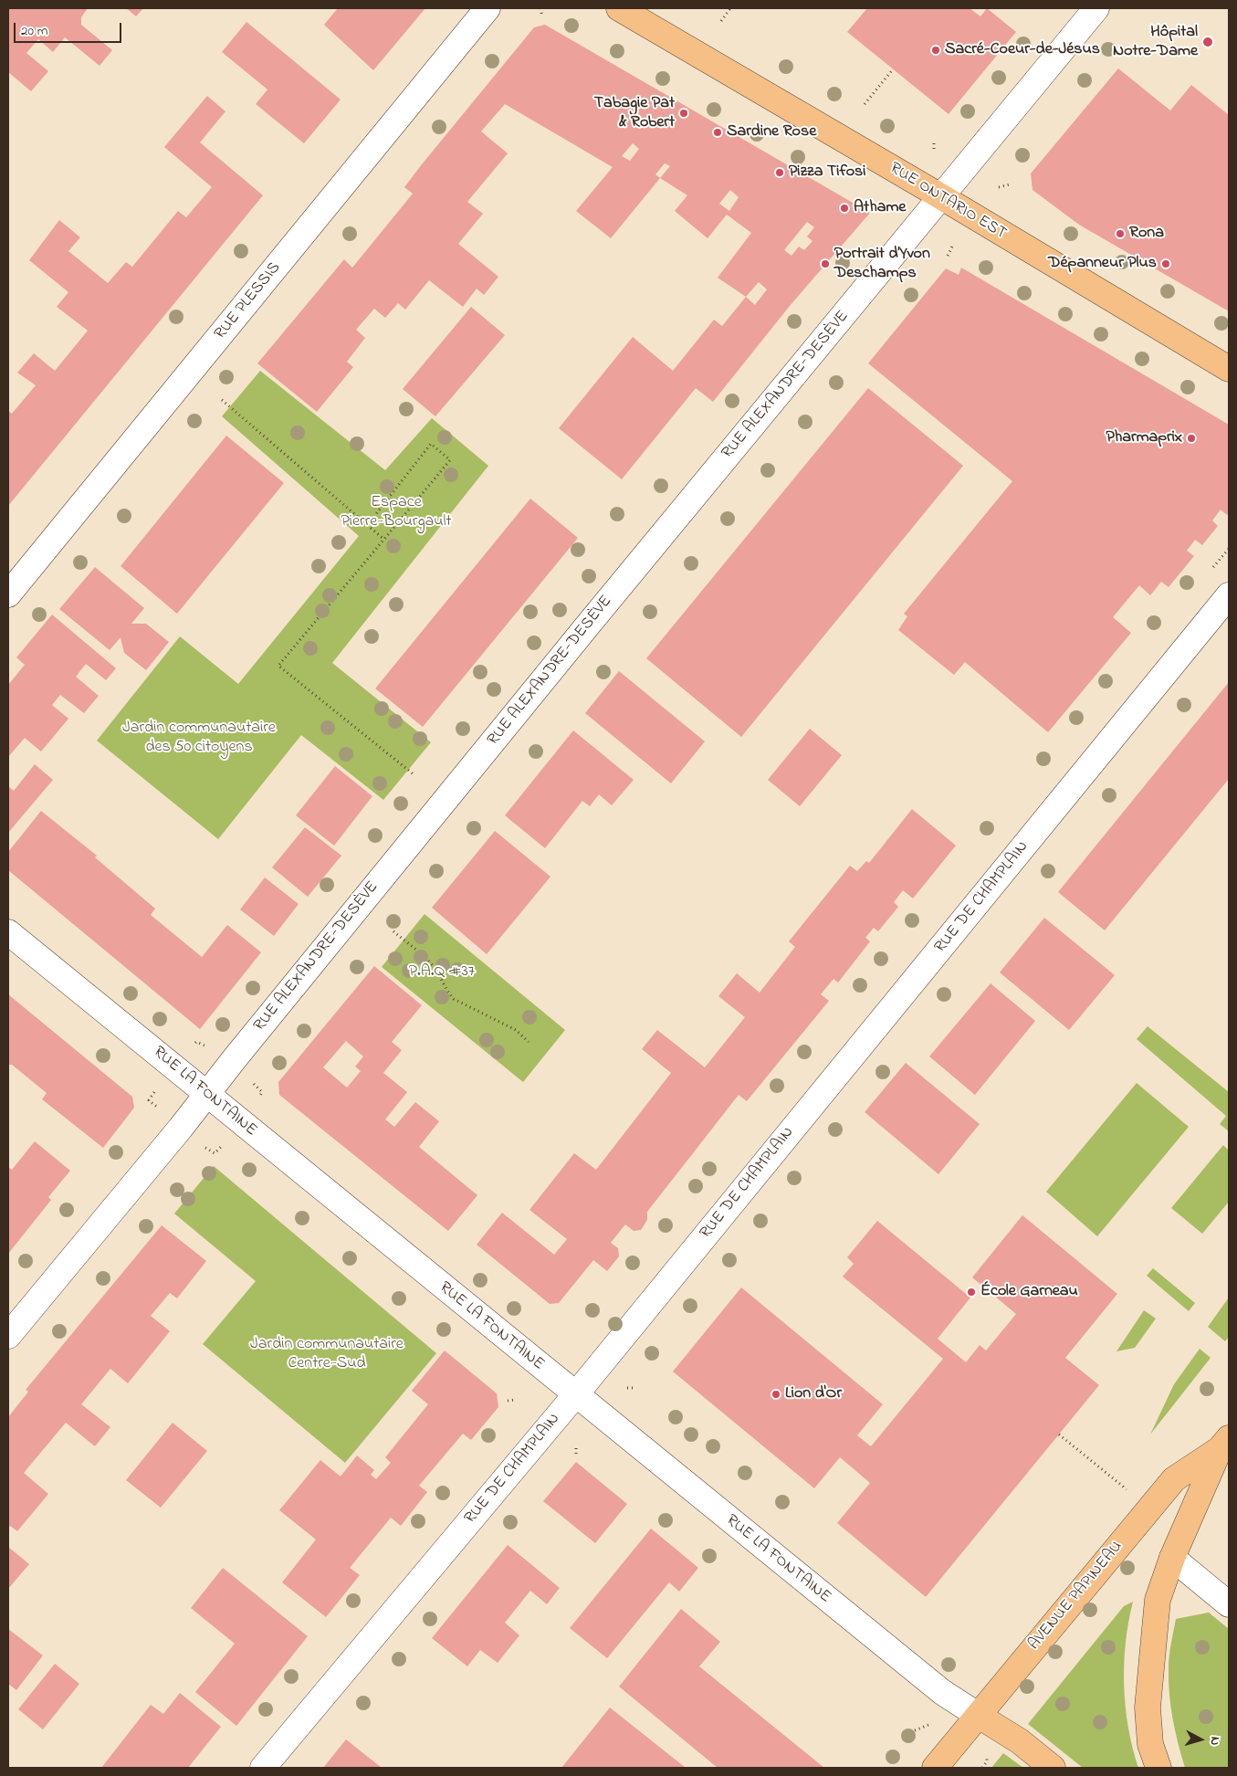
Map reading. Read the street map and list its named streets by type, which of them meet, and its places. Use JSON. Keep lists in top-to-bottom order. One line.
{"streets":{"main road":["RUE ONTARIO EST","AVENUE PAPINEAU"],"street":["RUE PLESSIS","RUE ALEXANDRE-DESÈVE","RUE DE CHAMPLAIN","RUE LA FONTAINE"]},"crossings":[["RUE ONTARIO EST","RUE ALEXANDRE-DESÈVE"],["RUE ALEXANDRE-DESÈVE","RUE LA FONTAINE"],["RUE DE CHAMPLAIN","RUE LA FONTAINE"],["RUE LA FONTAINE","AVENUE PAPINEAU"]],"parks":["Espace Pierre-Bourgault","Jardin communautaire des 50 citoyens","P.A.Q #37","Jardin communautaire Centre-Sud"],"places":["Hôpital Notre-Dame","Sacré-Coeur-de-Jésus","Tabagie Pat & Robert","Sardine Rose","Pizza Tifosi","Athame","Rona","Portrait d’Yvon Deschamps","Dépanneur Plus","Pharmaprix","École Garneau","Lion d'Or"],"scale_bar":"20 m","north":"right"}
